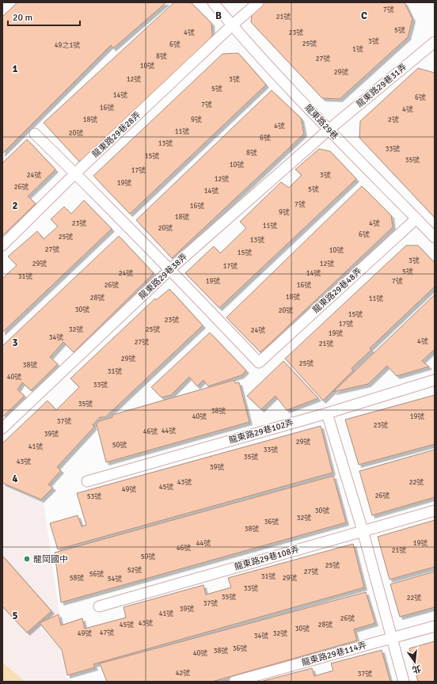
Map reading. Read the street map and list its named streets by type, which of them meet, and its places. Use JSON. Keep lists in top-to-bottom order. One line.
{"streets":{"lane":["龍東路29巷31弄","龍東路29巷","龍東路29巷28弄","龍東路29巷38弄","龍東路29巷48弄","龍東路29巷102弄","龍東路29巷108弄","龍東路29巷114弄"]},"crossings":[["龍東路29巷31弄","龍東路29巷"],["龍東路29巷31弄","龍東路29巷38弄"],["龍東路29巷","龍東路29巷28弄"],["龍東路29巷","龍東路29巷38弄"],["龍東路29巷","龍東路29巷48弄"],["龍東路29巷38弄","龍東路29巷48弄"]],"places":["龍岡國中"],"house_numbers":["7號","21號","5號","4號","23號","3號","25號","6號","49之1號","1號","8號","27號","10號","29號","12號","3號","5號","14號","6號","7號","16號","4號","18號","9號","2號","4號","11號","20號","6號","13號","33號","8號","15號","35號","10號","17號","24號","3號","12號","19號","26號","5號","14號","7號","16號","9號","18號","23號","4號","11號","20號","6號","25號","13號","27號","10號","15號","3號","29號","12號","17號","5號","24號","14號","31號","19號","7號","26號","16號","18號","28號","11號","30號","20號","15號","23號","17號","32號","25號","24號","19號","34號","4號","27號","21號","29號","25號","38號","31號","40號","33號","35號","38號","40號","19號","37號","23號","44號","46號","39號","29號","50號","41號","33號","35號","43號","39號","43號","22號","45號","49號","26號","53號","30號","32號","36號","38號","44號","19號","46號","21號","50號","25號","52號","27號","56號","31號","58號","29號","54號","33號","35號","22號","37號","39號","41號","26號","43號","45號","28號","30號","47號","49號","32號","34號","36號","38號","40號","42號","37號"],"scale_bar":"20 m","north":"bottom","grid":{"columns":["B","C"],"rows":["1","2","3","4","5"]}}
